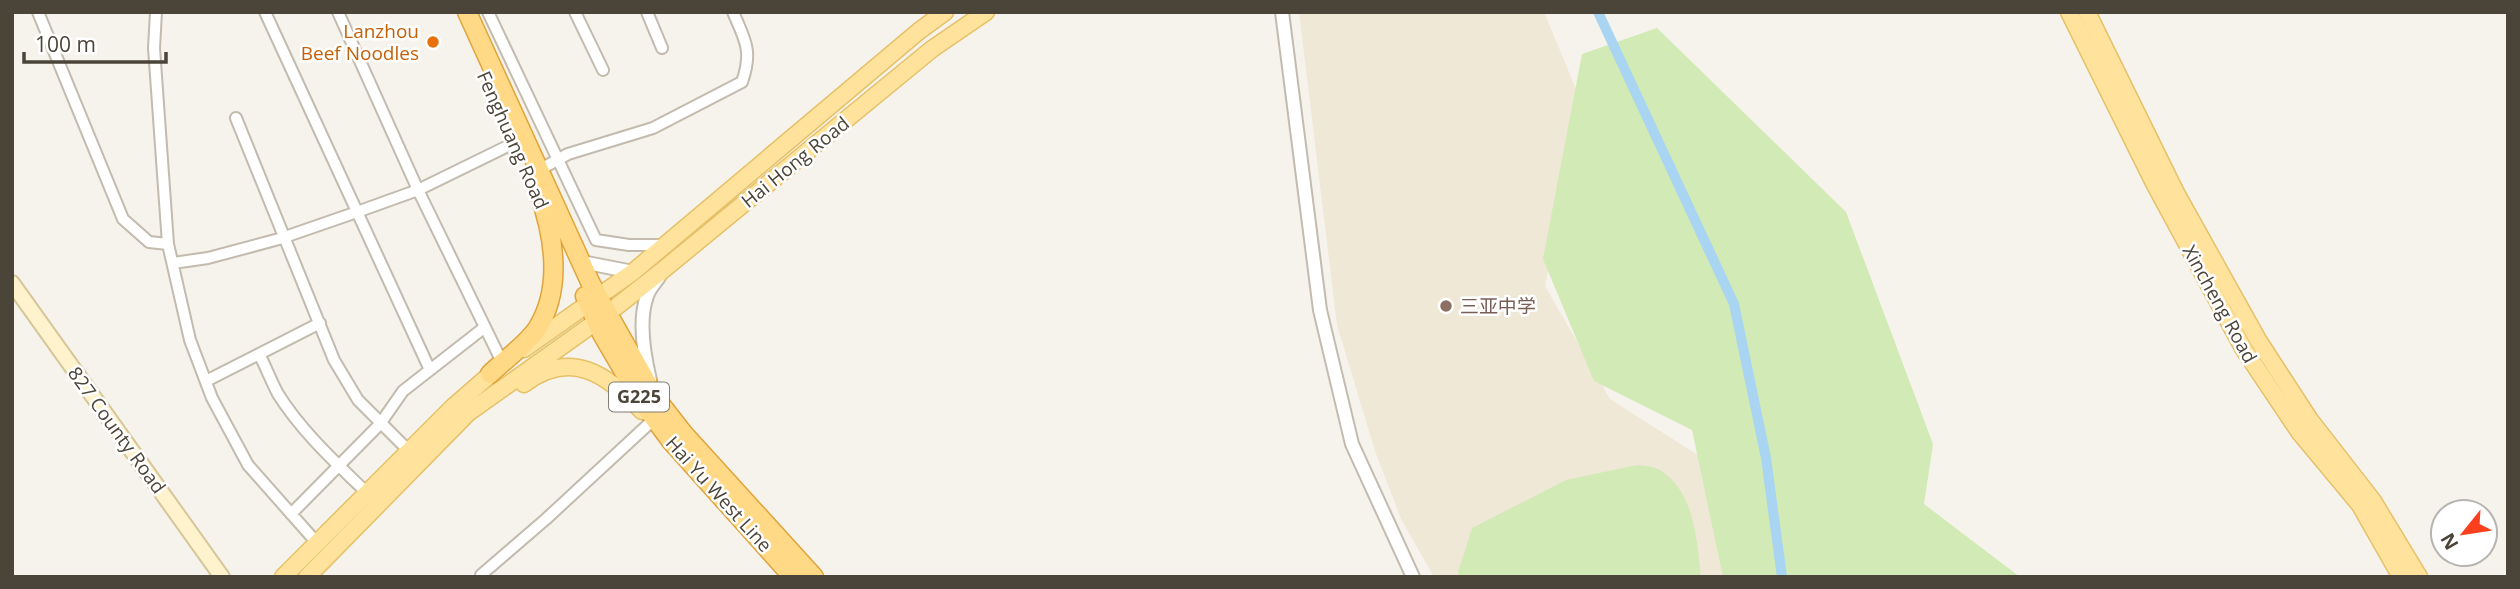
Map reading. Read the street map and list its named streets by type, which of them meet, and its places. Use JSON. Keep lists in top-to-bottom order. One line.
{"streets":{"highway":["Fenghuang Road","G225","Hai Yu West Line"],"main road":["Hai Hong Road","Xincheng Road","827 County Road"]},"crossings":[["Fenghuang Road","Hai Hong Road"],["Fenghuang Road","Hai Yu West Line"],["Hai Hong Road","Hai Yu West Line"]],"places":["Lanzhou Beef Noodles","三亚中学"],"scale_bar":"100 m","north":"bottom left"}
